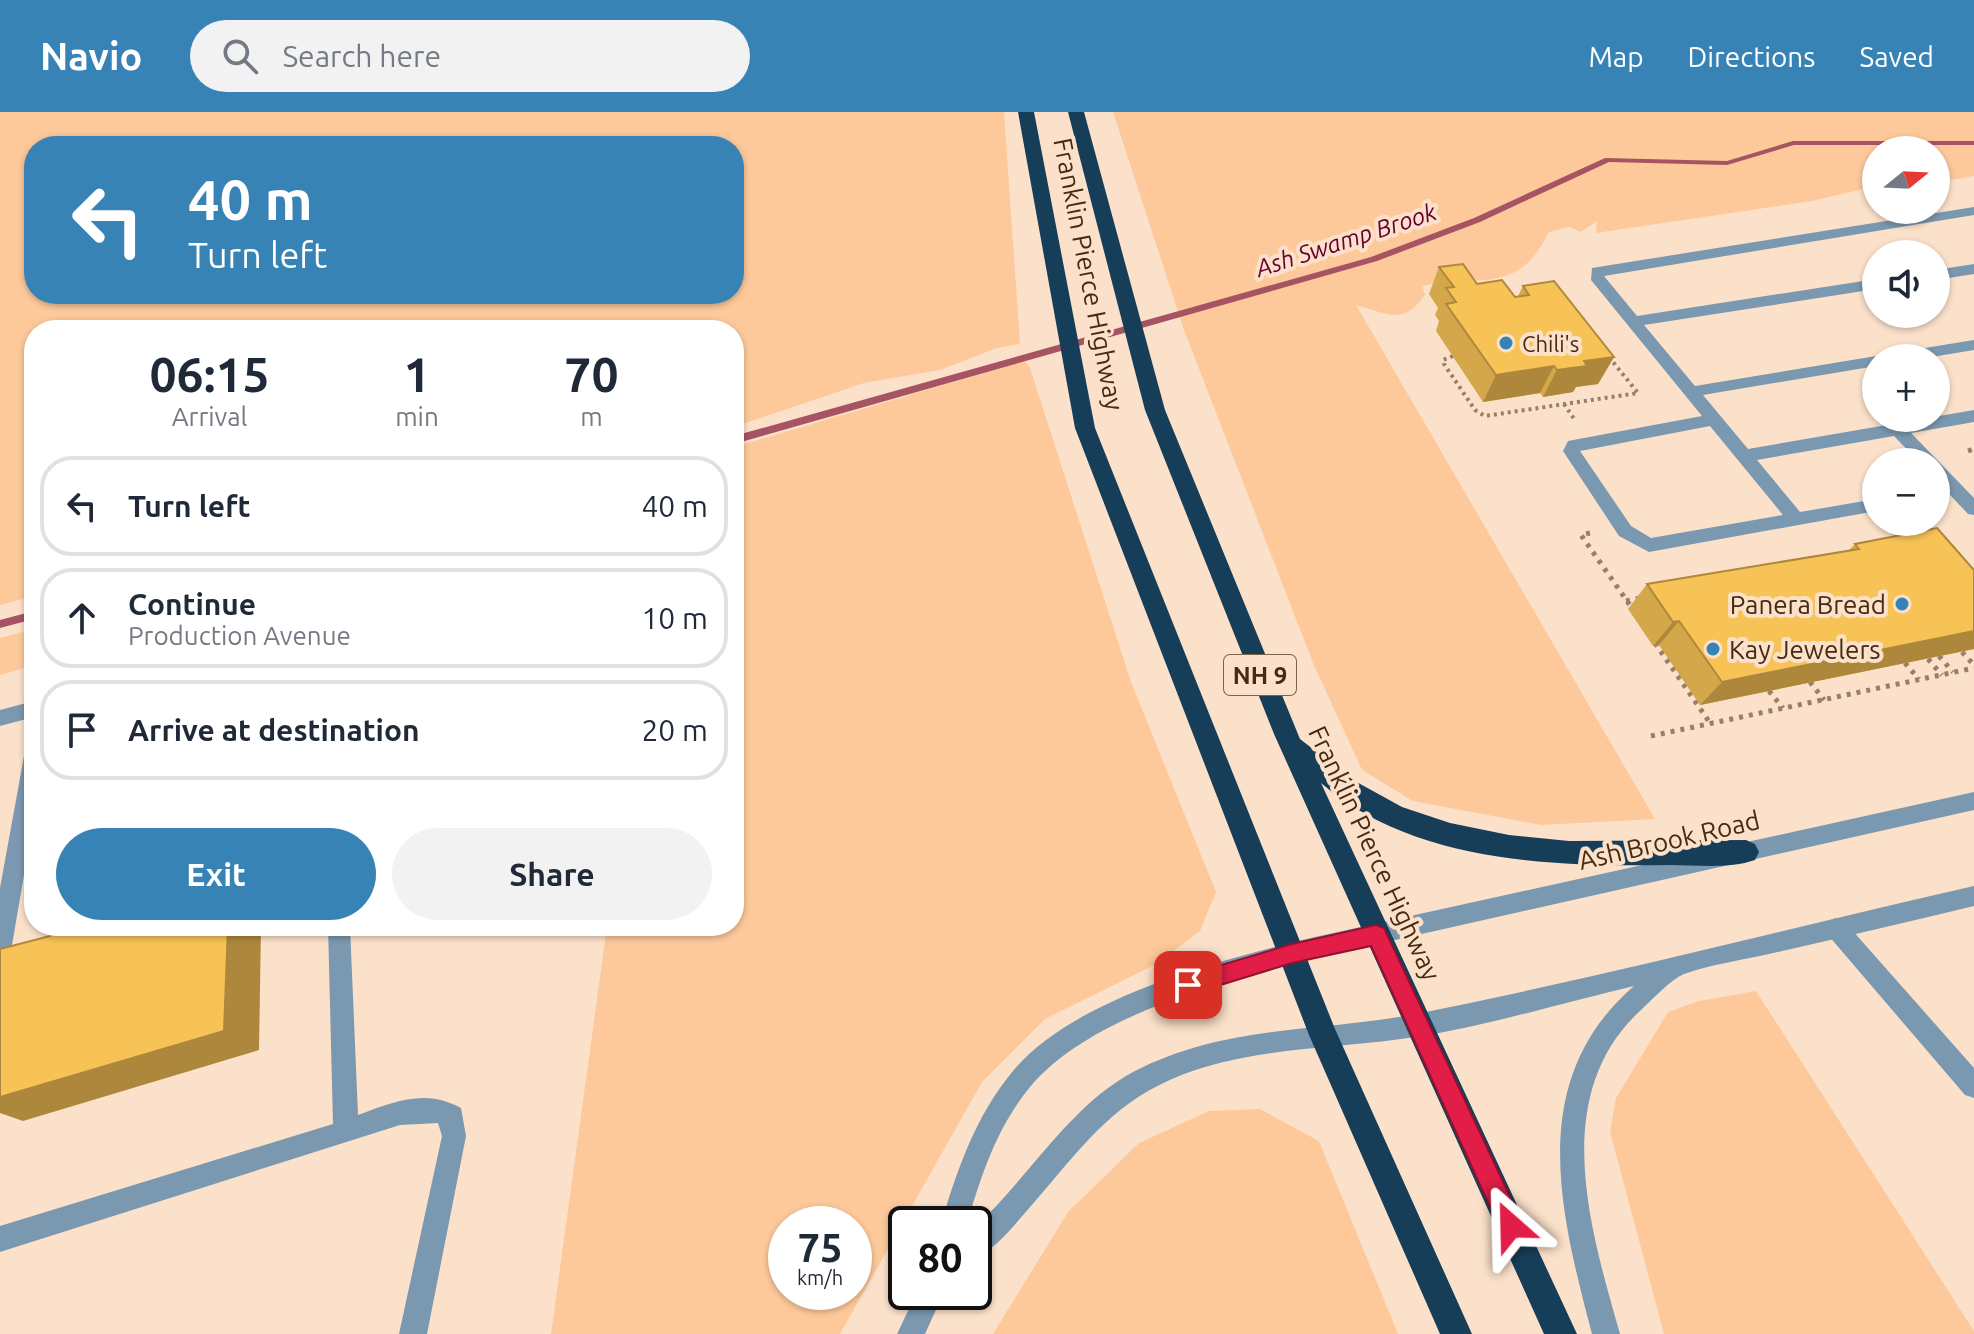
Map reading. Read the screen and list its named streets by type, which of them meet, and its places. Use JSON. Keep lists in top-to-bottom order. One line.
{"streets":{"highway":["Franklin Pierce Highway","NH 9"],"street":["Ash Brook Road"]},"crossings":[["Franklin Pierce Highway","Ash Brook Road"]],"water":["Ash Swamp Brook"],"places":["Chili's","Panera Bread","Kay Jewelers"],"north":"right","page":{"header":"Navio","search":"Search here","nav":["Map","Directions","Saved"],"map_buttons":["+","−"],"turn":["40 m","Turn left"],"eta":["06:15","Arrival","1","min","70","m"],"list":[{"name":"Turn left","value":"40 m"},{"name":"Continue","note":"Production Avenue","value":"10 m"},{"name":"Arrive at destination","value":"20 m"}],"buttons":["Exit","Share"],"speed":"75 km/h","limit":"80"}}
